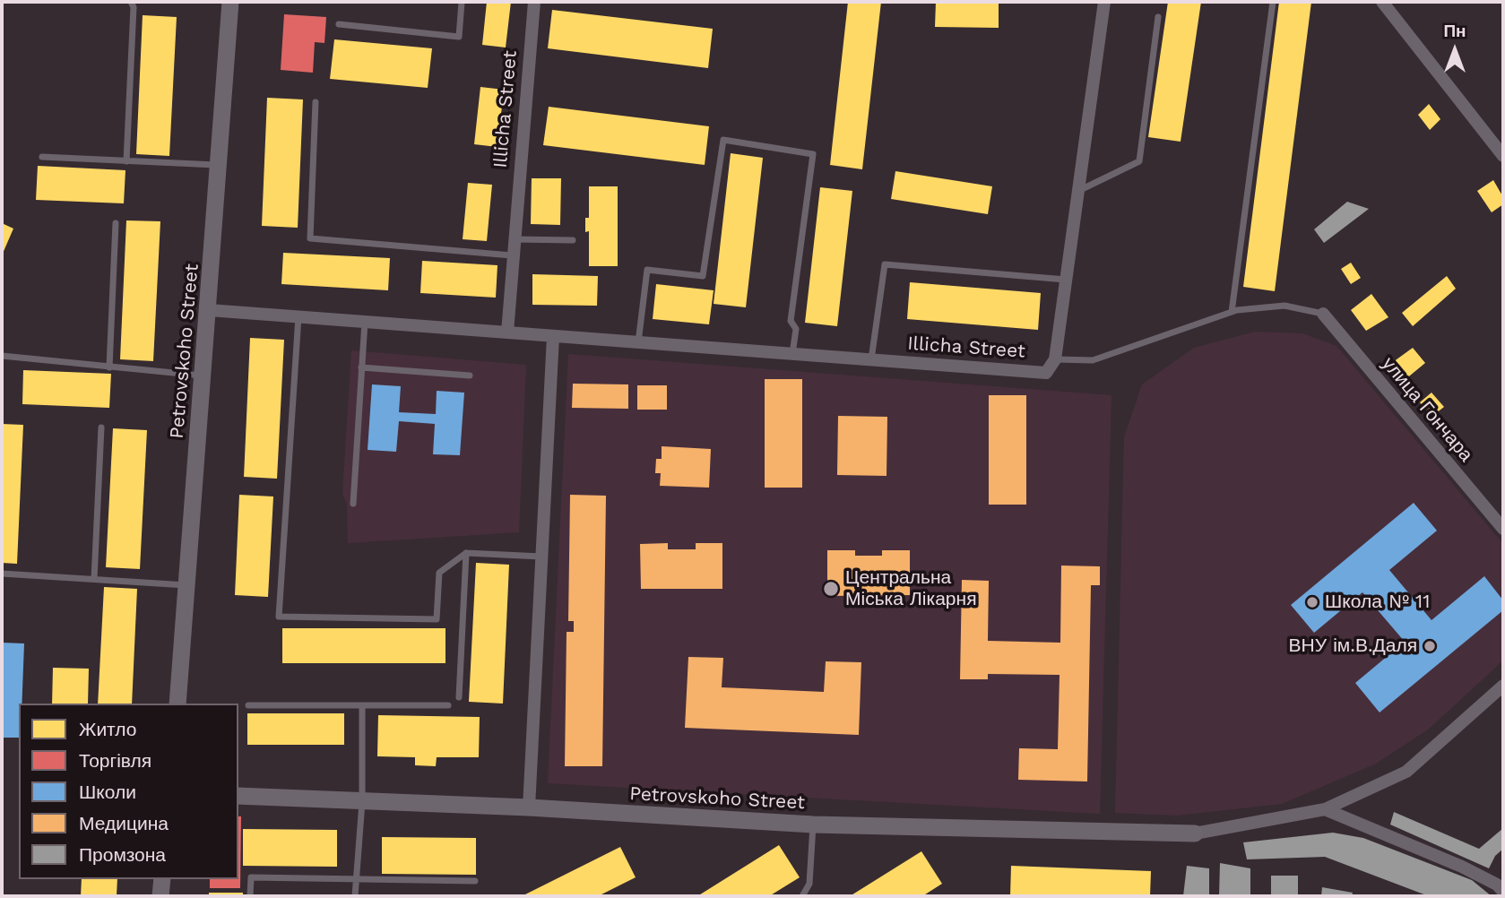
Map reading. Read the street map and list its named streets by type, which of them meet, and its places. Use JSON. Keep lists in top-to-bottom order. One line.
{"streets":{"street":["Illicha Street","Petrovskoho Street","улица Гончара"]},"crossings":[["Illicha Street","Petrovskoho Street"]],"places":["Центральна Міська Лікарня","Школа № 11","ВНУ ім.В.Даля"],"legend":["Житло","Торгівля","Школи","Медицина","Промзона"],"north":"top"}
